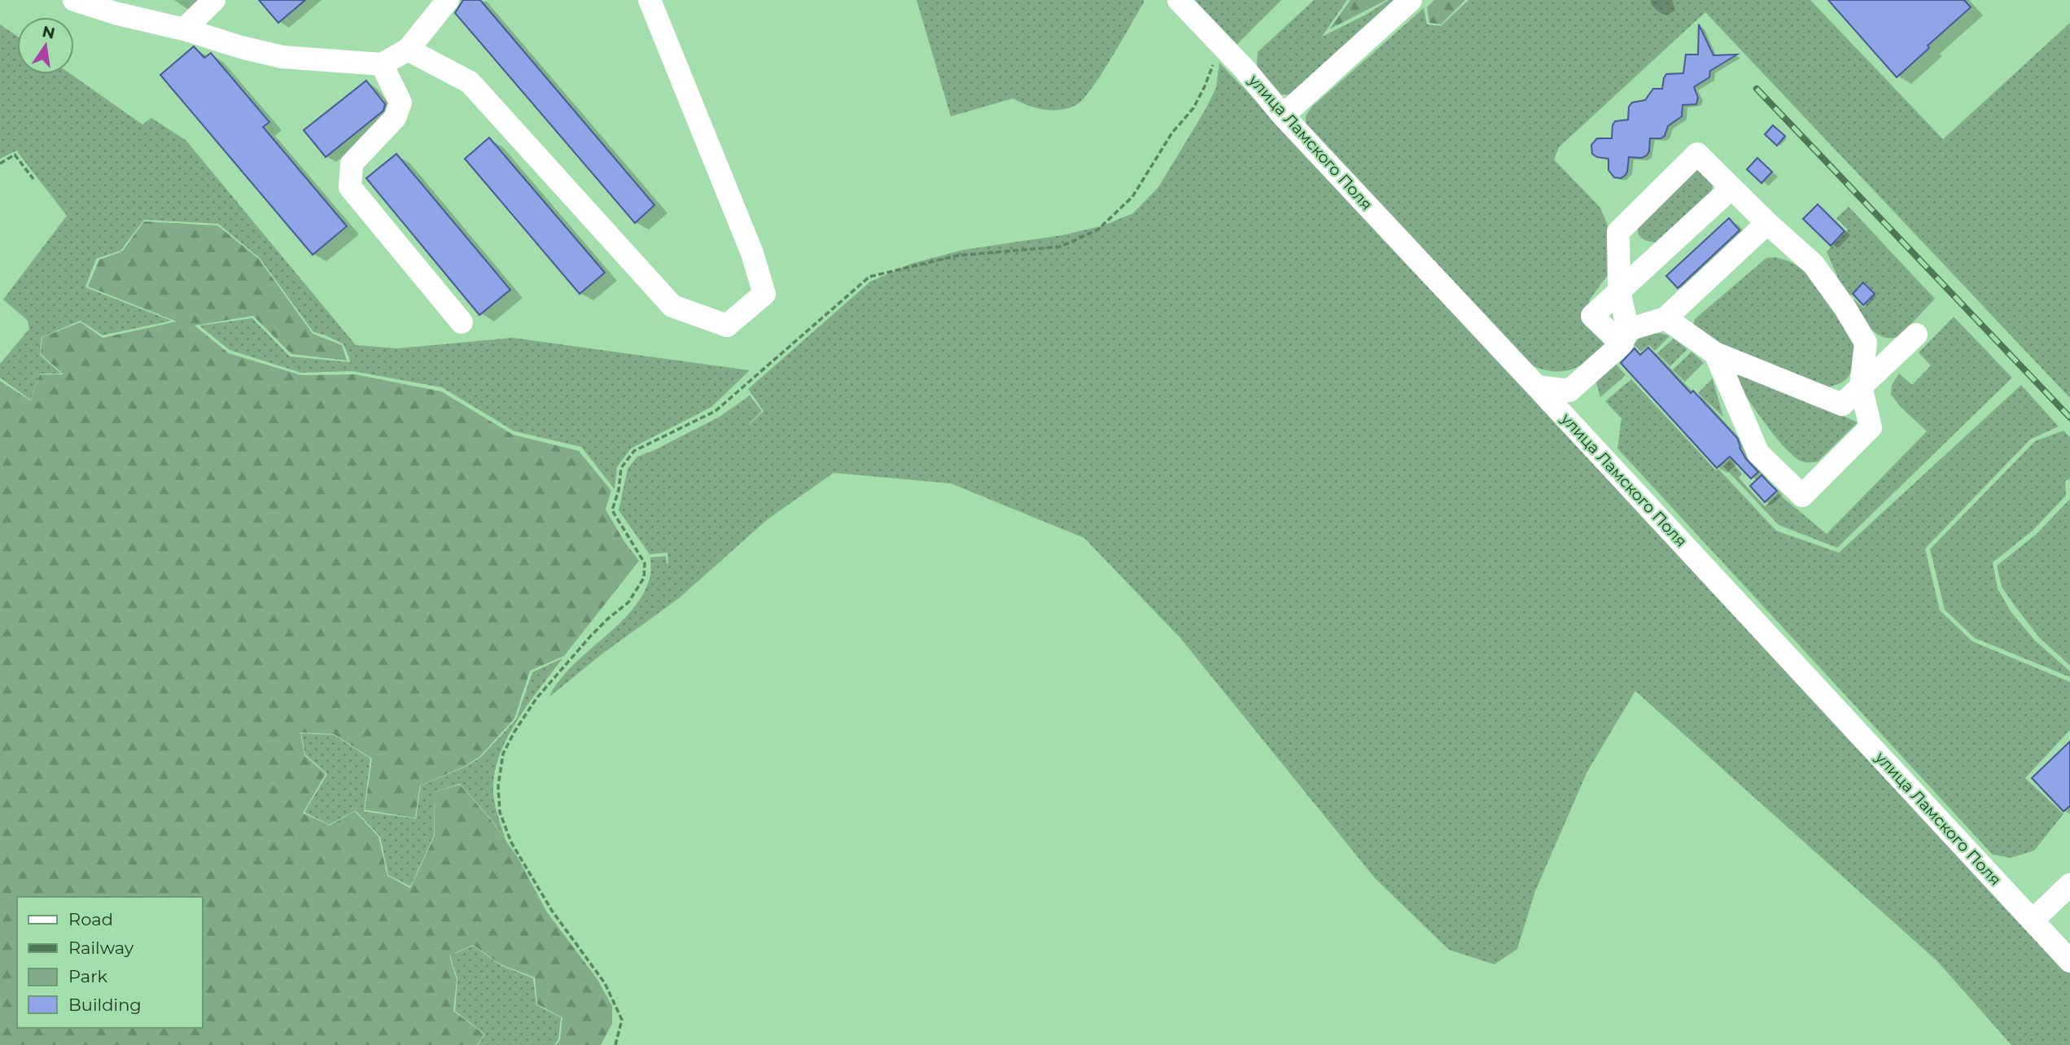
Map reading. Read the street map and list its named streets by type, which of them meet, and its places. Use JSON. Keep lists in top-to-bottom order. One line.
{"streets":{"street":["улица Ламского Поля"]},"legend":["Road","Railway","Park","Building"],"north":"top"}
